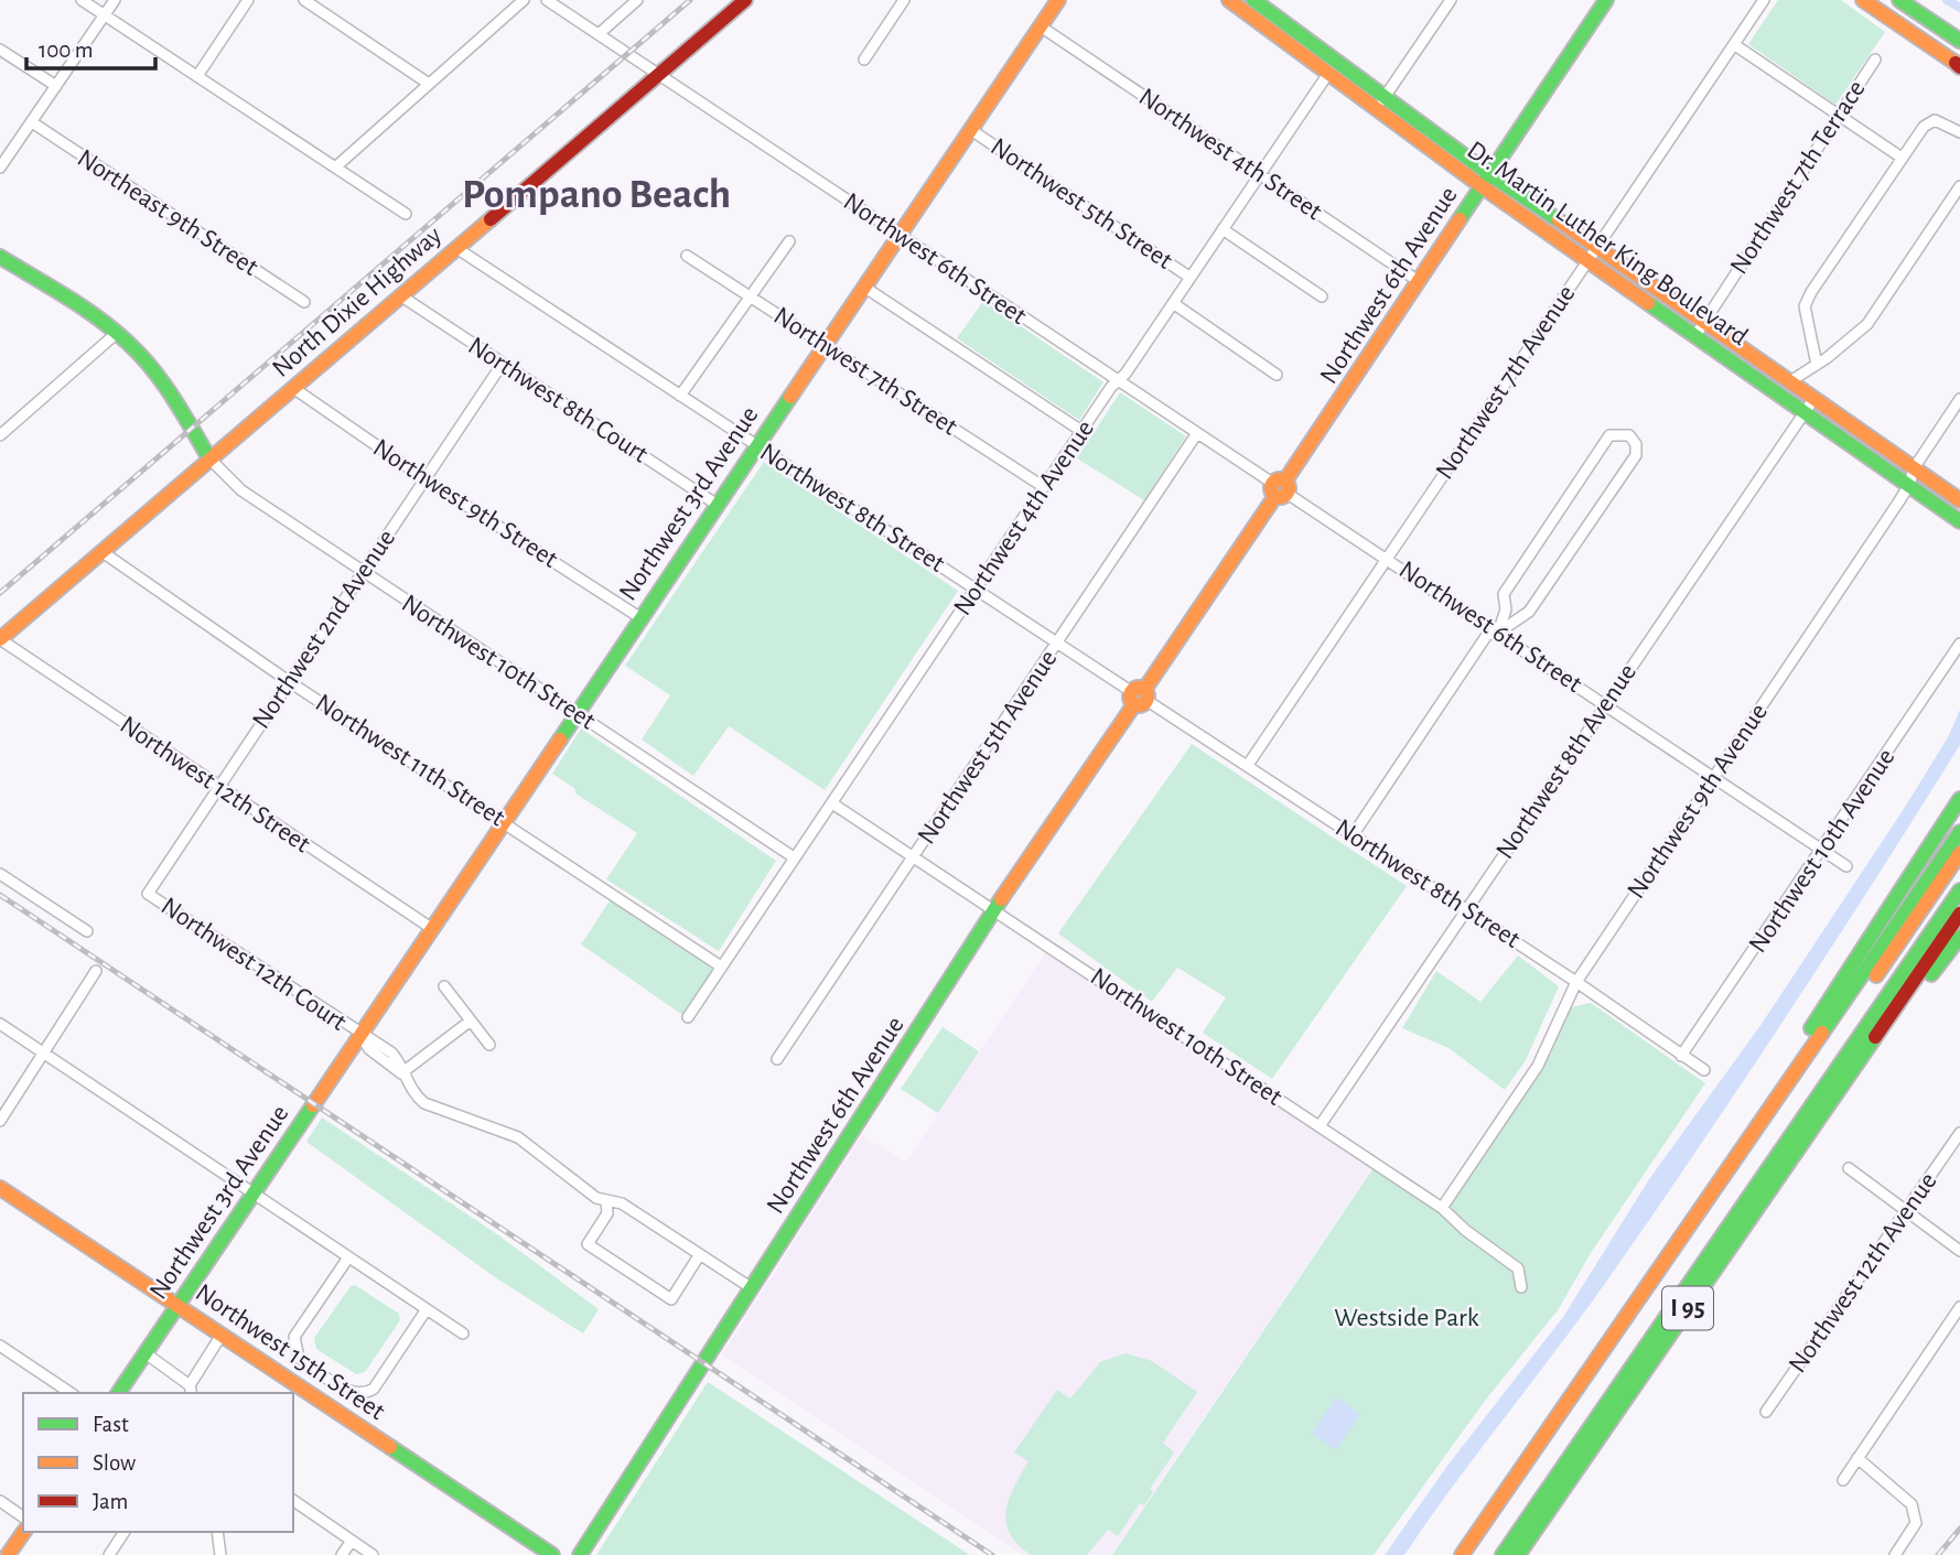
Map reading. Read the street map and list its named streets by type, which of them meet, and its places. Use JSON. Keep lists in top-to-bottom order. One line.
{"streets":{"main road":["Dr. Martin Luther King Boulevard","Northwest 6th Avenue","North Dixie Highway","Northwest 3rd Avenue","I 95","Northwest 15th Street"],"street":["Northwest 4th Street","Northwest 7th Terrace","Northwest 5th Street","Northeast 9th Street","Northwest 6th Street","Northwest 7th Street","Northwest 7th Avenue","Northwest 8th Court","Northwest 9th Street","Northwest 8th Street","Northwest 4th Avenue","Northwest 2nd Avenue","Northwest 10th Street","Northwest 5th Avenue","Northwest 11th Street","Northwest 8th Avenue","Northwest 12th Street","Northwest 9th Avenue","Northwest 10th Avenue","Northwest 12th Court","Northwest 12th Avenue"]},"crossings":[["Northwest 4th Street","Northwest 6th Avenue"],["Northwest 4th Street","Northwest 3rd Avenue"],["Northwest 4th Street","Northwest 4th Avenue"],["Northwest 7th Terrace","Dr. Martin Luther King Boulevard"],["Northwest 5th Street","Northwest 3rd Avenue"],["Northwest 5th Street","Northwest 4th Avenue"],["Dr. Martin Luther King Boulevard","Northwest 6th Avenue"],["Dr. Martin Luther King Boulevard","Northwest 7th Avenue"],["Dr. Martin Luther King Boulevard","Northwest 4th Avenue"],["Dr. Martin Luther King Boulevard","Northwest 8th Avenue"],["Dr. Martin Luther King Boulevard","Northwest 9th Avenue"],["Northwest 6th Street","Northwest 6th Avenue"],["Northwest 6th Street","North Dixie Highway"],["Northwest 6th Street","Northwest 7th Avenue"],["Northwest 6th Street","Northwest 3rd Avenue"],["Northwest 6th Street","Northwest 4th Avenue"],["Northwest 6th Street","Northwest 5th Avenue"],["Northwest 6th Street","Northwest 8th Avenue"],["Northwest 6th Street","Northwest 9th Avenue"],["Northwest 6th Street","Northwest 10th Avenue"],["Northwest 6th Avenue","Northwest 8th Street"],["Northwest 6th Avenue","Northwest 10th Street"],["North Dixie Highway","Northwest 8th Court"],["North Dixie Highway","Northwest 9th Street"],["North Dixie Highway","Northwest 8th Street"],["North Dixie Highway","Northwest 10th Street"],["North Dixie Highway","Northwest 11th Street"],["North Dixie Highway","Northwest 12th Street"],["Northwest 7th Street","Northwest 3rd Avenue"],["Northwest 7th Street","Northwest 4th Avenue"],["Northwest 7th Avenue","Northwest 8th Street"],["Northwest 8th Court","Northwest 3rd Avenue"],["Northwest 8th Court","Northwest 2nd Avenue"],["Northwest 9th Street","Northwest 3rd Avenue"],["Northwest 9th Street","Northwest 2nd Avenue"],["Northwest 3rd Avenue","Northwest 8th Street"],["Northwest 3rd Avenue","Northwest 10th Street"],["Northwest 3rd Avenue","Northwest 11th Street"],["Northwest 3rd Avenue","Northwest 12th Street"],["Northwest 3rd Avenue","Northwest 12th Court"],["Northwest 3rd Avenue","Northwest 15th Street"],["Northwest 8th Street","Northwest 4th Avenue"],["Northwest 8th Street","Northwest 5th Avenue"],["Northwest 8th Street","Northwest 8th Avenue"],["Northwest 8th Street","Northwest 9th Avenue"],["Northwest 8th Street","Northwest 10th Avenue"],["Northwest 4th Avenue","Northwest 10th Street"],["Northwest 4th Avenue","Northwest 11th Street"],["Northwest 2nd Avenue","Northwest 10th Street"],["Northwest 2nd Avenue","Northwest 11th Street"],["Northwest 2nd Avenue","Northwest 12th Street"],["Northwest 2nd Avenue","Northwest 12th Court"],["Northwest 10th Street","Northwest 5th Avenue"],["Northwest 10th Street","Northwest 8th Avenue"],["Northwest 10th Street","Northwest 9th Avenue"]],"districts":["Pompano Beach"],"parks":["Westside Park"],"legend":["Fast","Slow","Jam"],"scale_bar":"100 m"}
